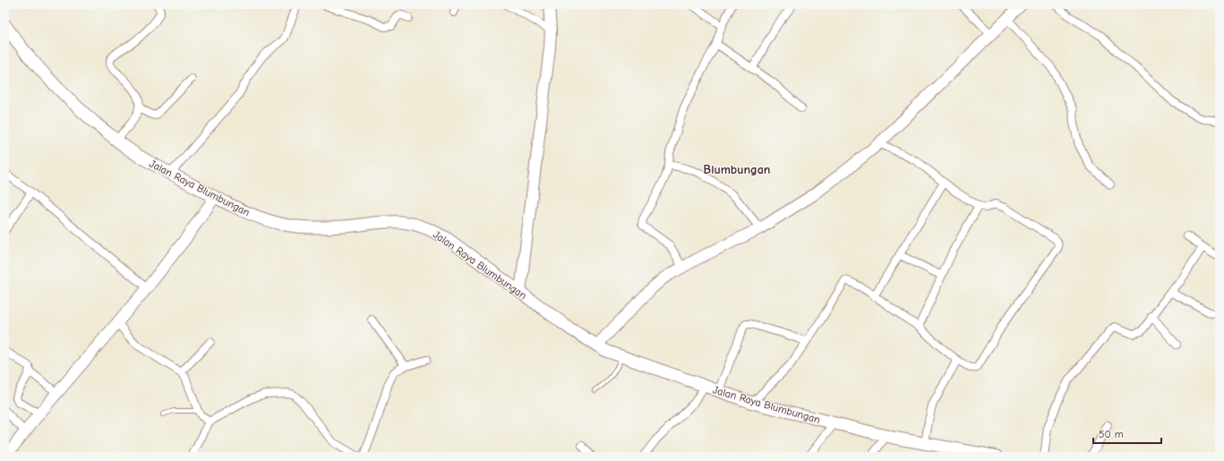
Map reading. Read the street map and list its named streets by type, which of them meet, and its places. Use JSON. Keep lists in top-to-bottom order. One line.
{"streets":{"main road":["Jalan Raya Blumbungan"]},"districts":["Blumbungan"],"scale_bar":"50 m"}
